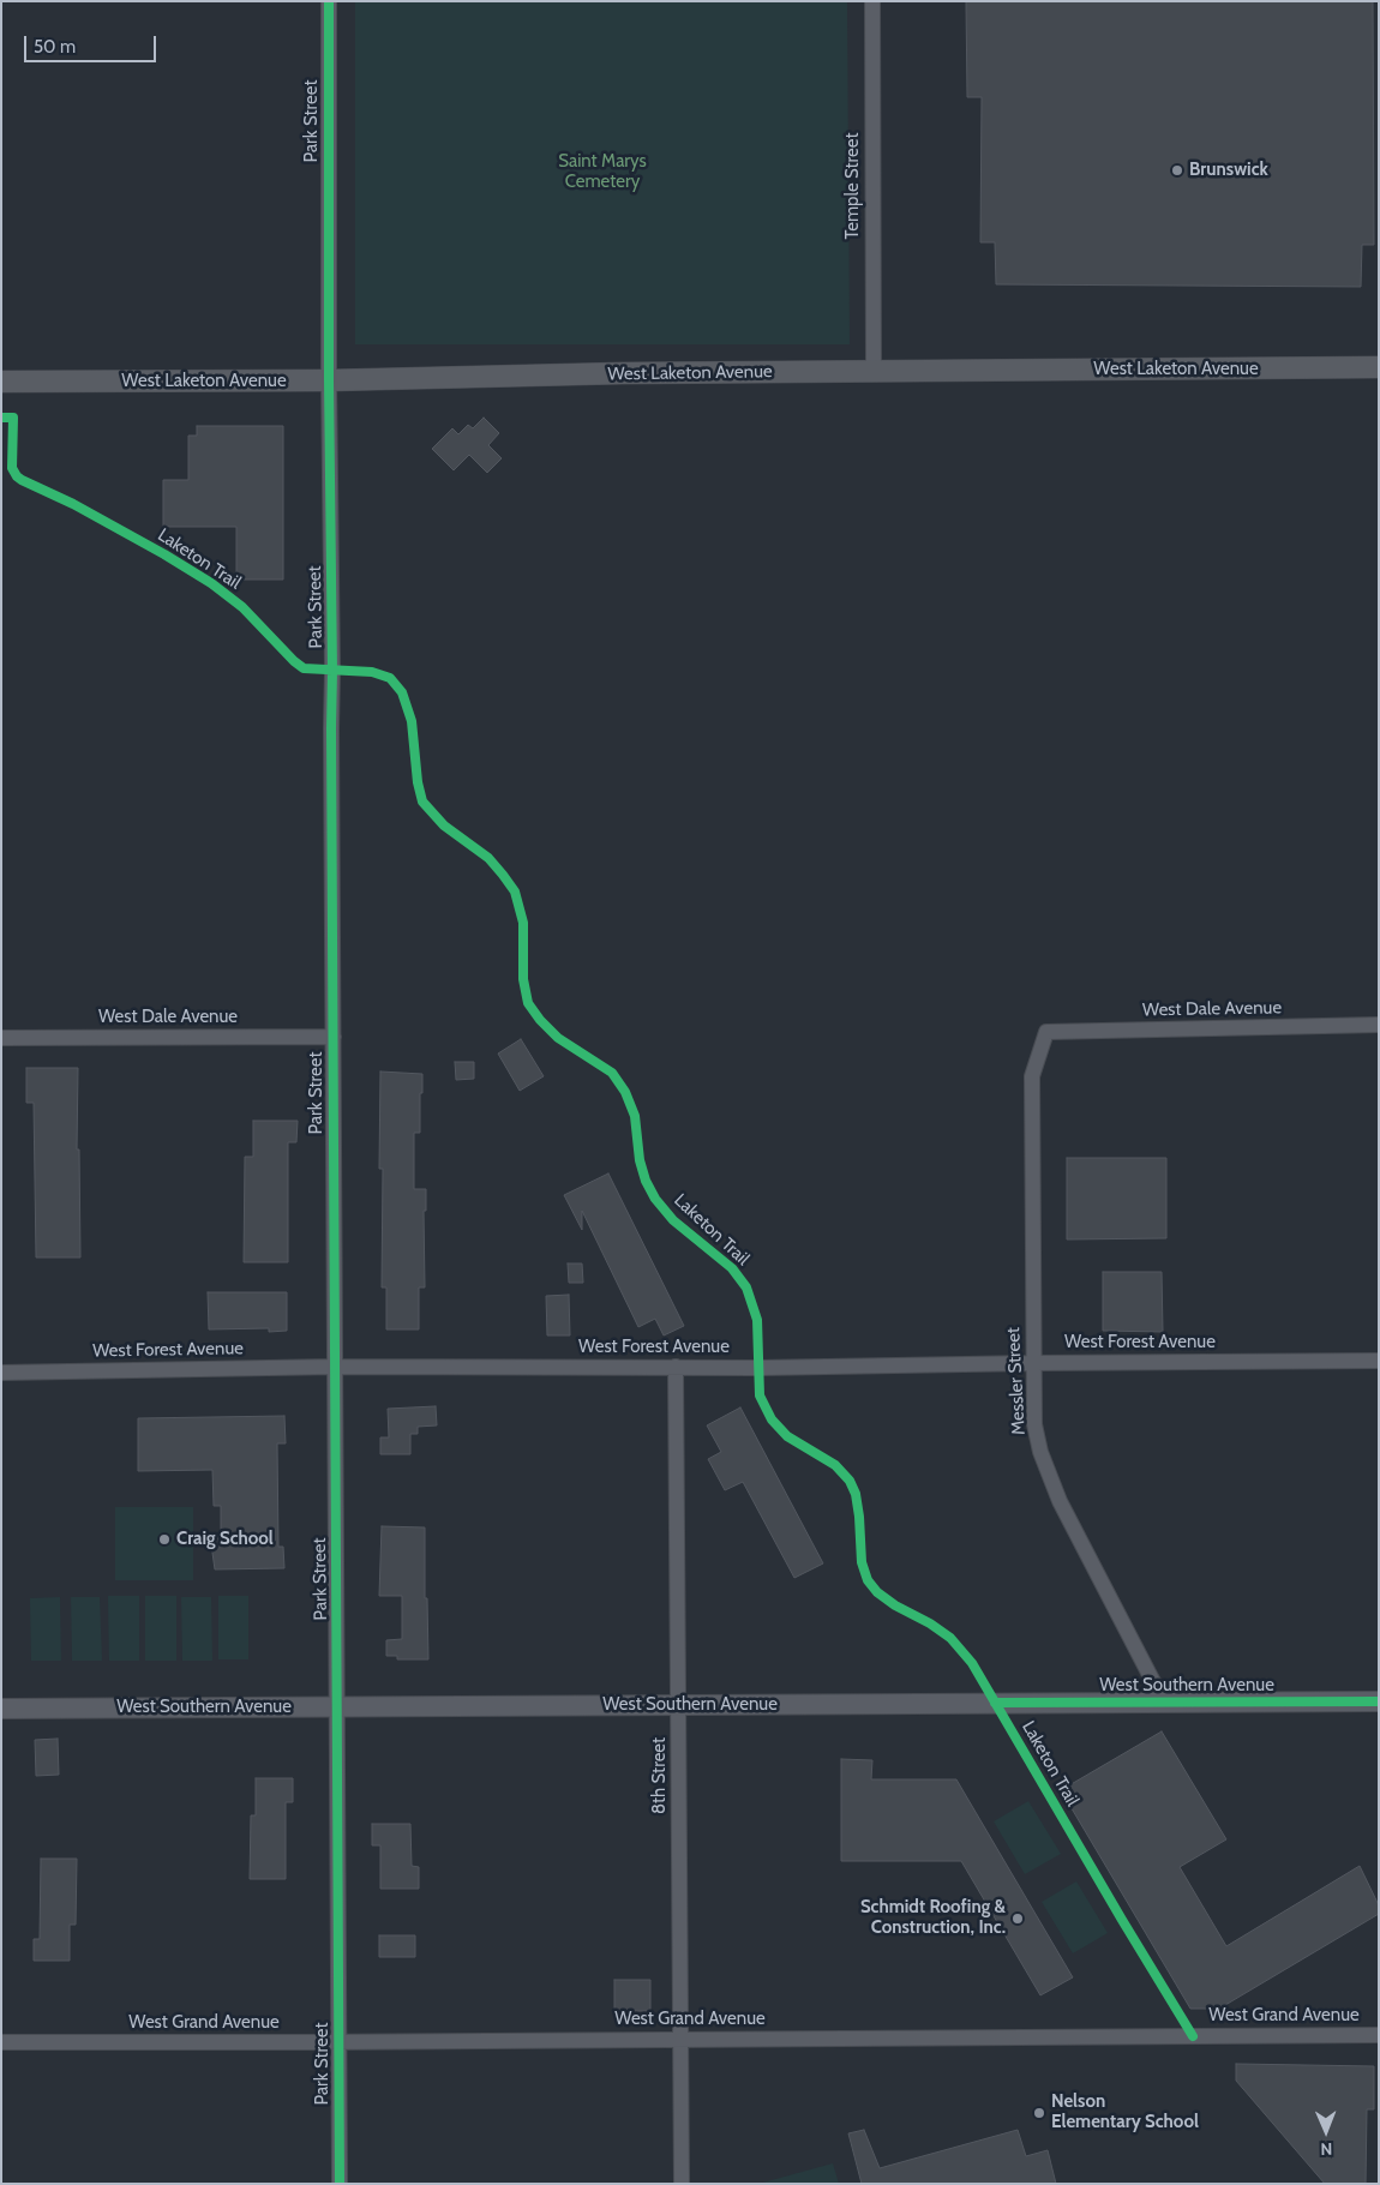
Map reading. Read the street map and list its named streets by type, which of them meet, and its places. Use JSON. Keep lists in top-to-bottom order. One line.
{"streets":{"main road":["West Laketon Avenue"],"street":["Park Street","Temple Street","West Dale Avenue","West Forest Avenue","Messler Street","West Southern Avenue","8th Street","West Grand Avenue"],"cycle path":["Laketon Trail"]},"crossings":[["Park Street","West Laketon Avenue"],["Park Street","West Dale Avenue"],["Park Street","West Forest Avenue"],["Park Street","West Southern Avenue"],["Park Street","West Grand Avenue"],["Temple Street","West Laketon Avenue"],["West Dale Avenue","Messler Street"],["West Forest Avenue","Messler Street"],["West Forest Avenue","8th Street"],["Messler Street","West Southern Avenue"],["West Southern Avenue","8th Street"],["8th Street","West Grand Avenue"]],"parks":["Saint Marys Cemetery"],"places":["Brunswick","Craig School","Schmidt Roofing & Construction, Inc.","Nelson Elementary School"],"scale_bar":"50 m","north":"bottom"}
